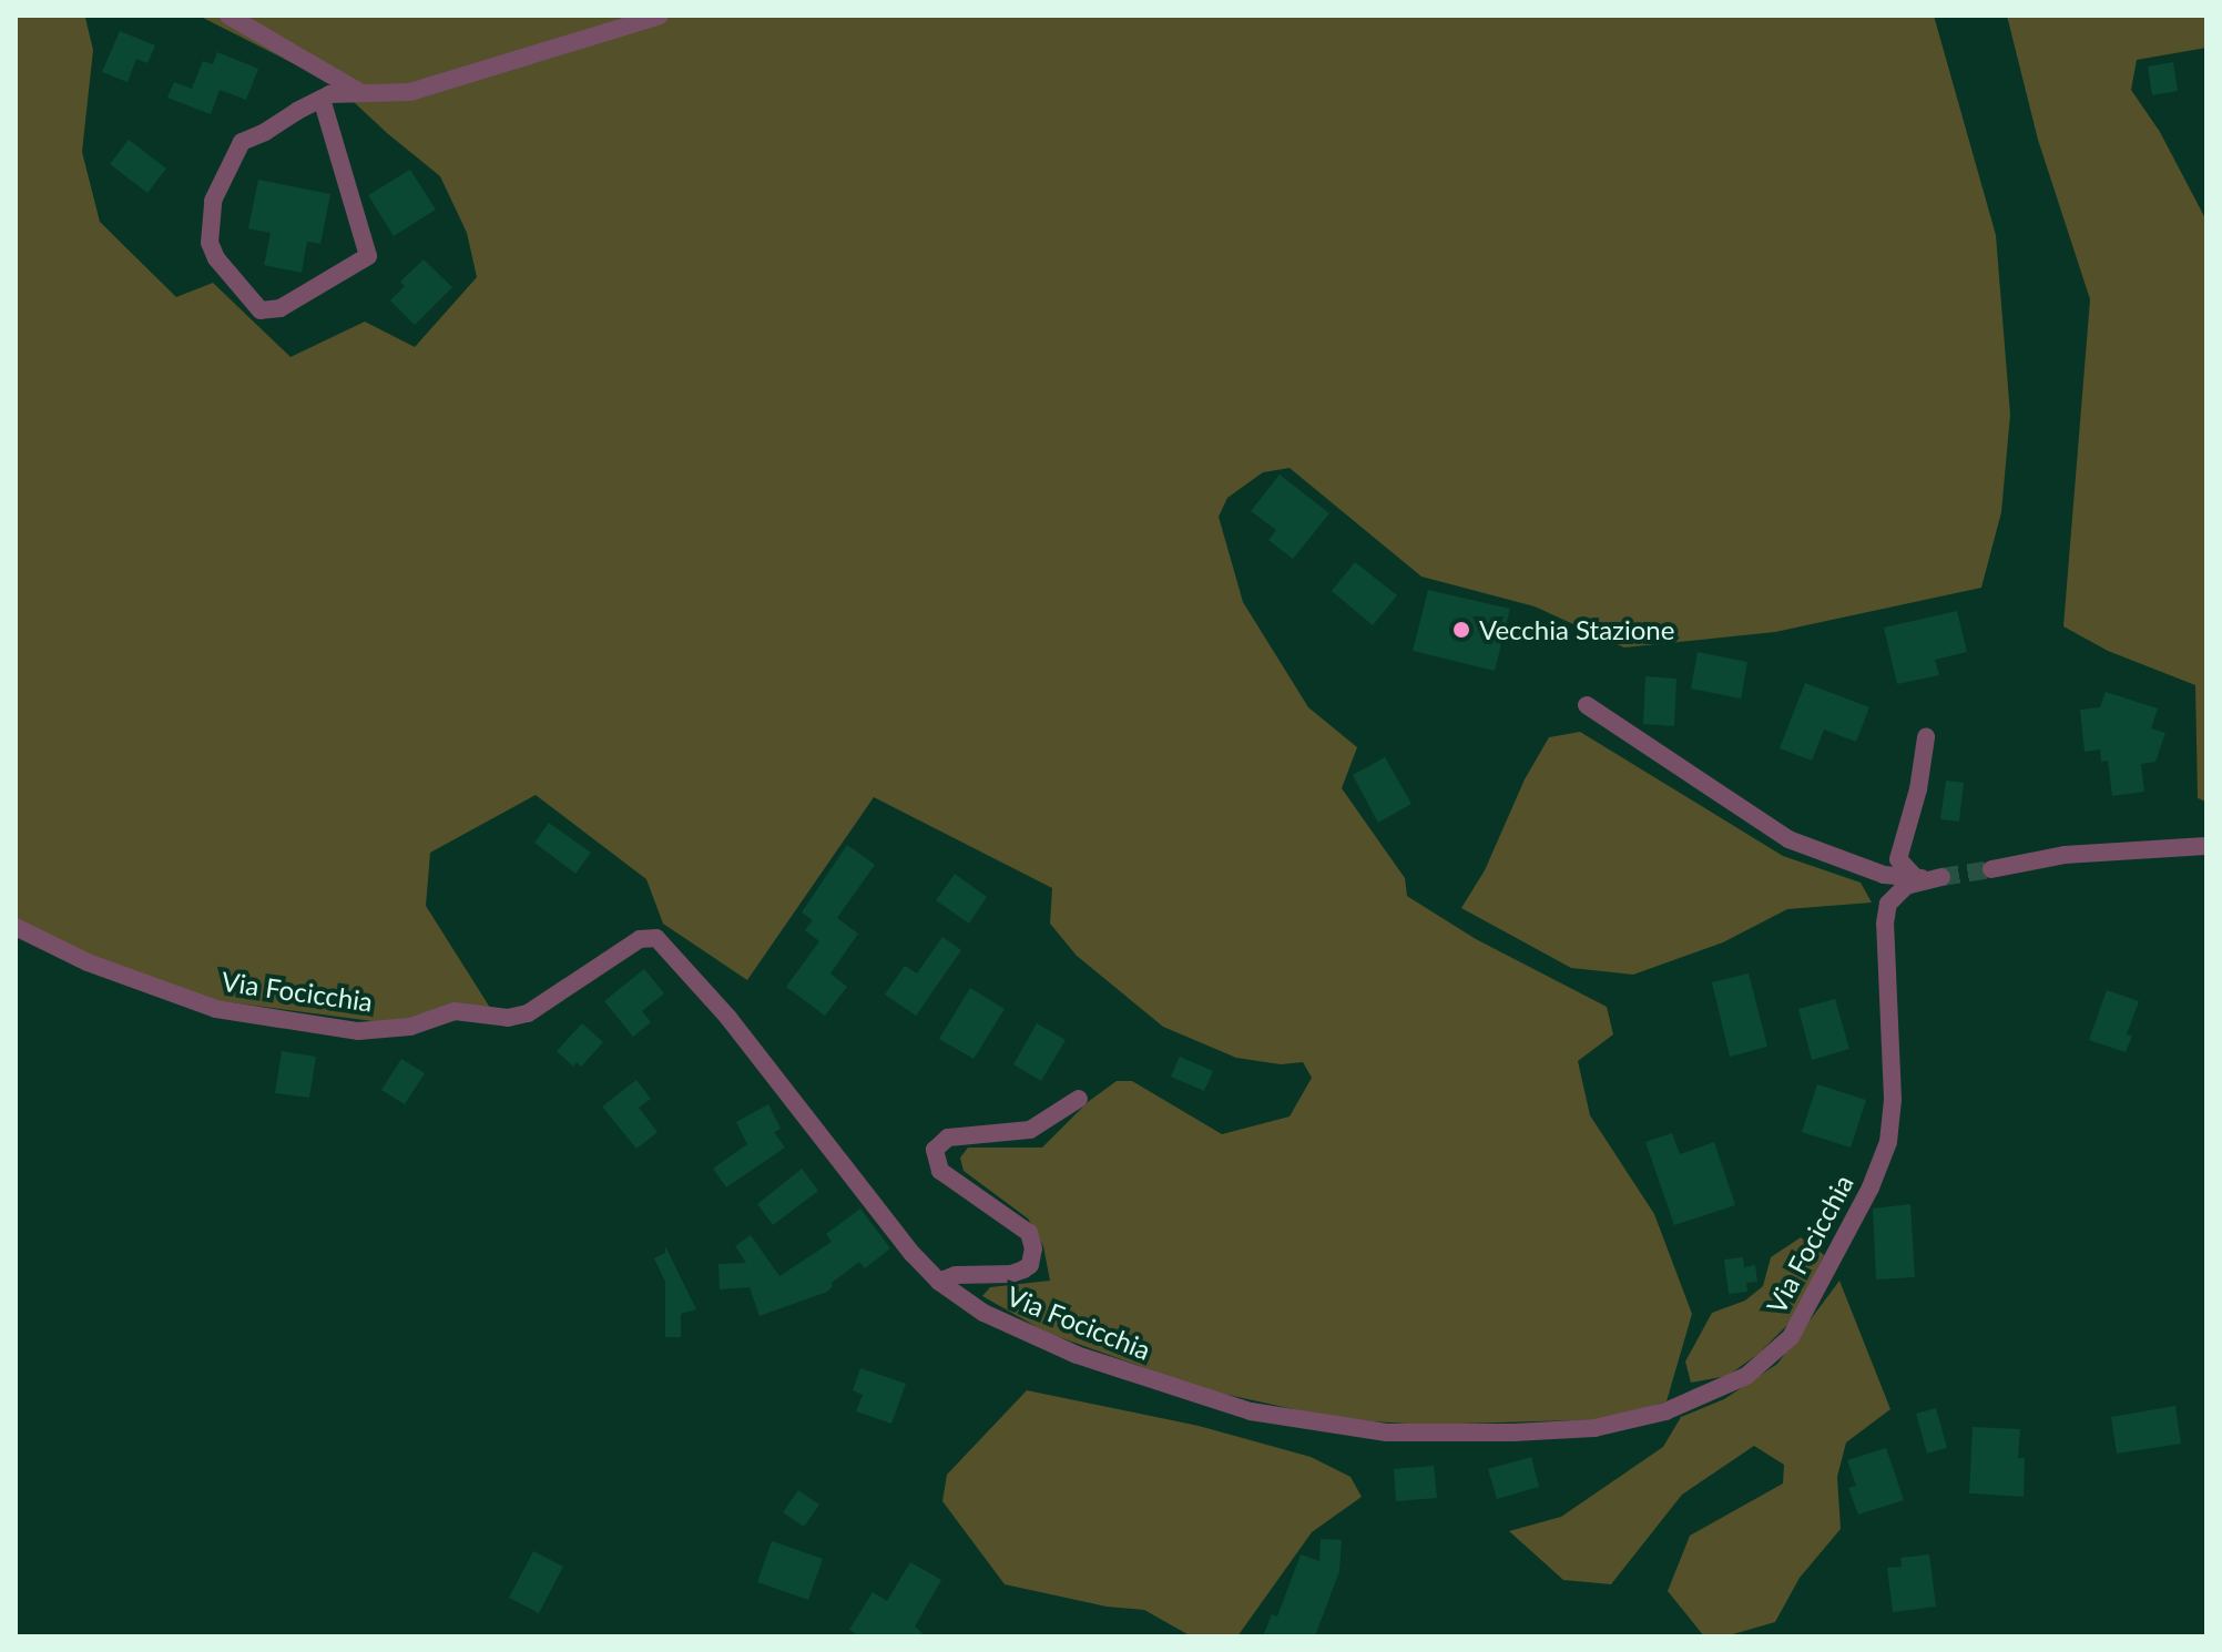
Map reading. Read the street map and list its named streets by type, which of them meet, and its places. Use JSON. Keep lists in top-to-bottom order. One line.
{"streets":{"street":["Via Focicchia"]},"places":["Vecchia Stazione"]}
